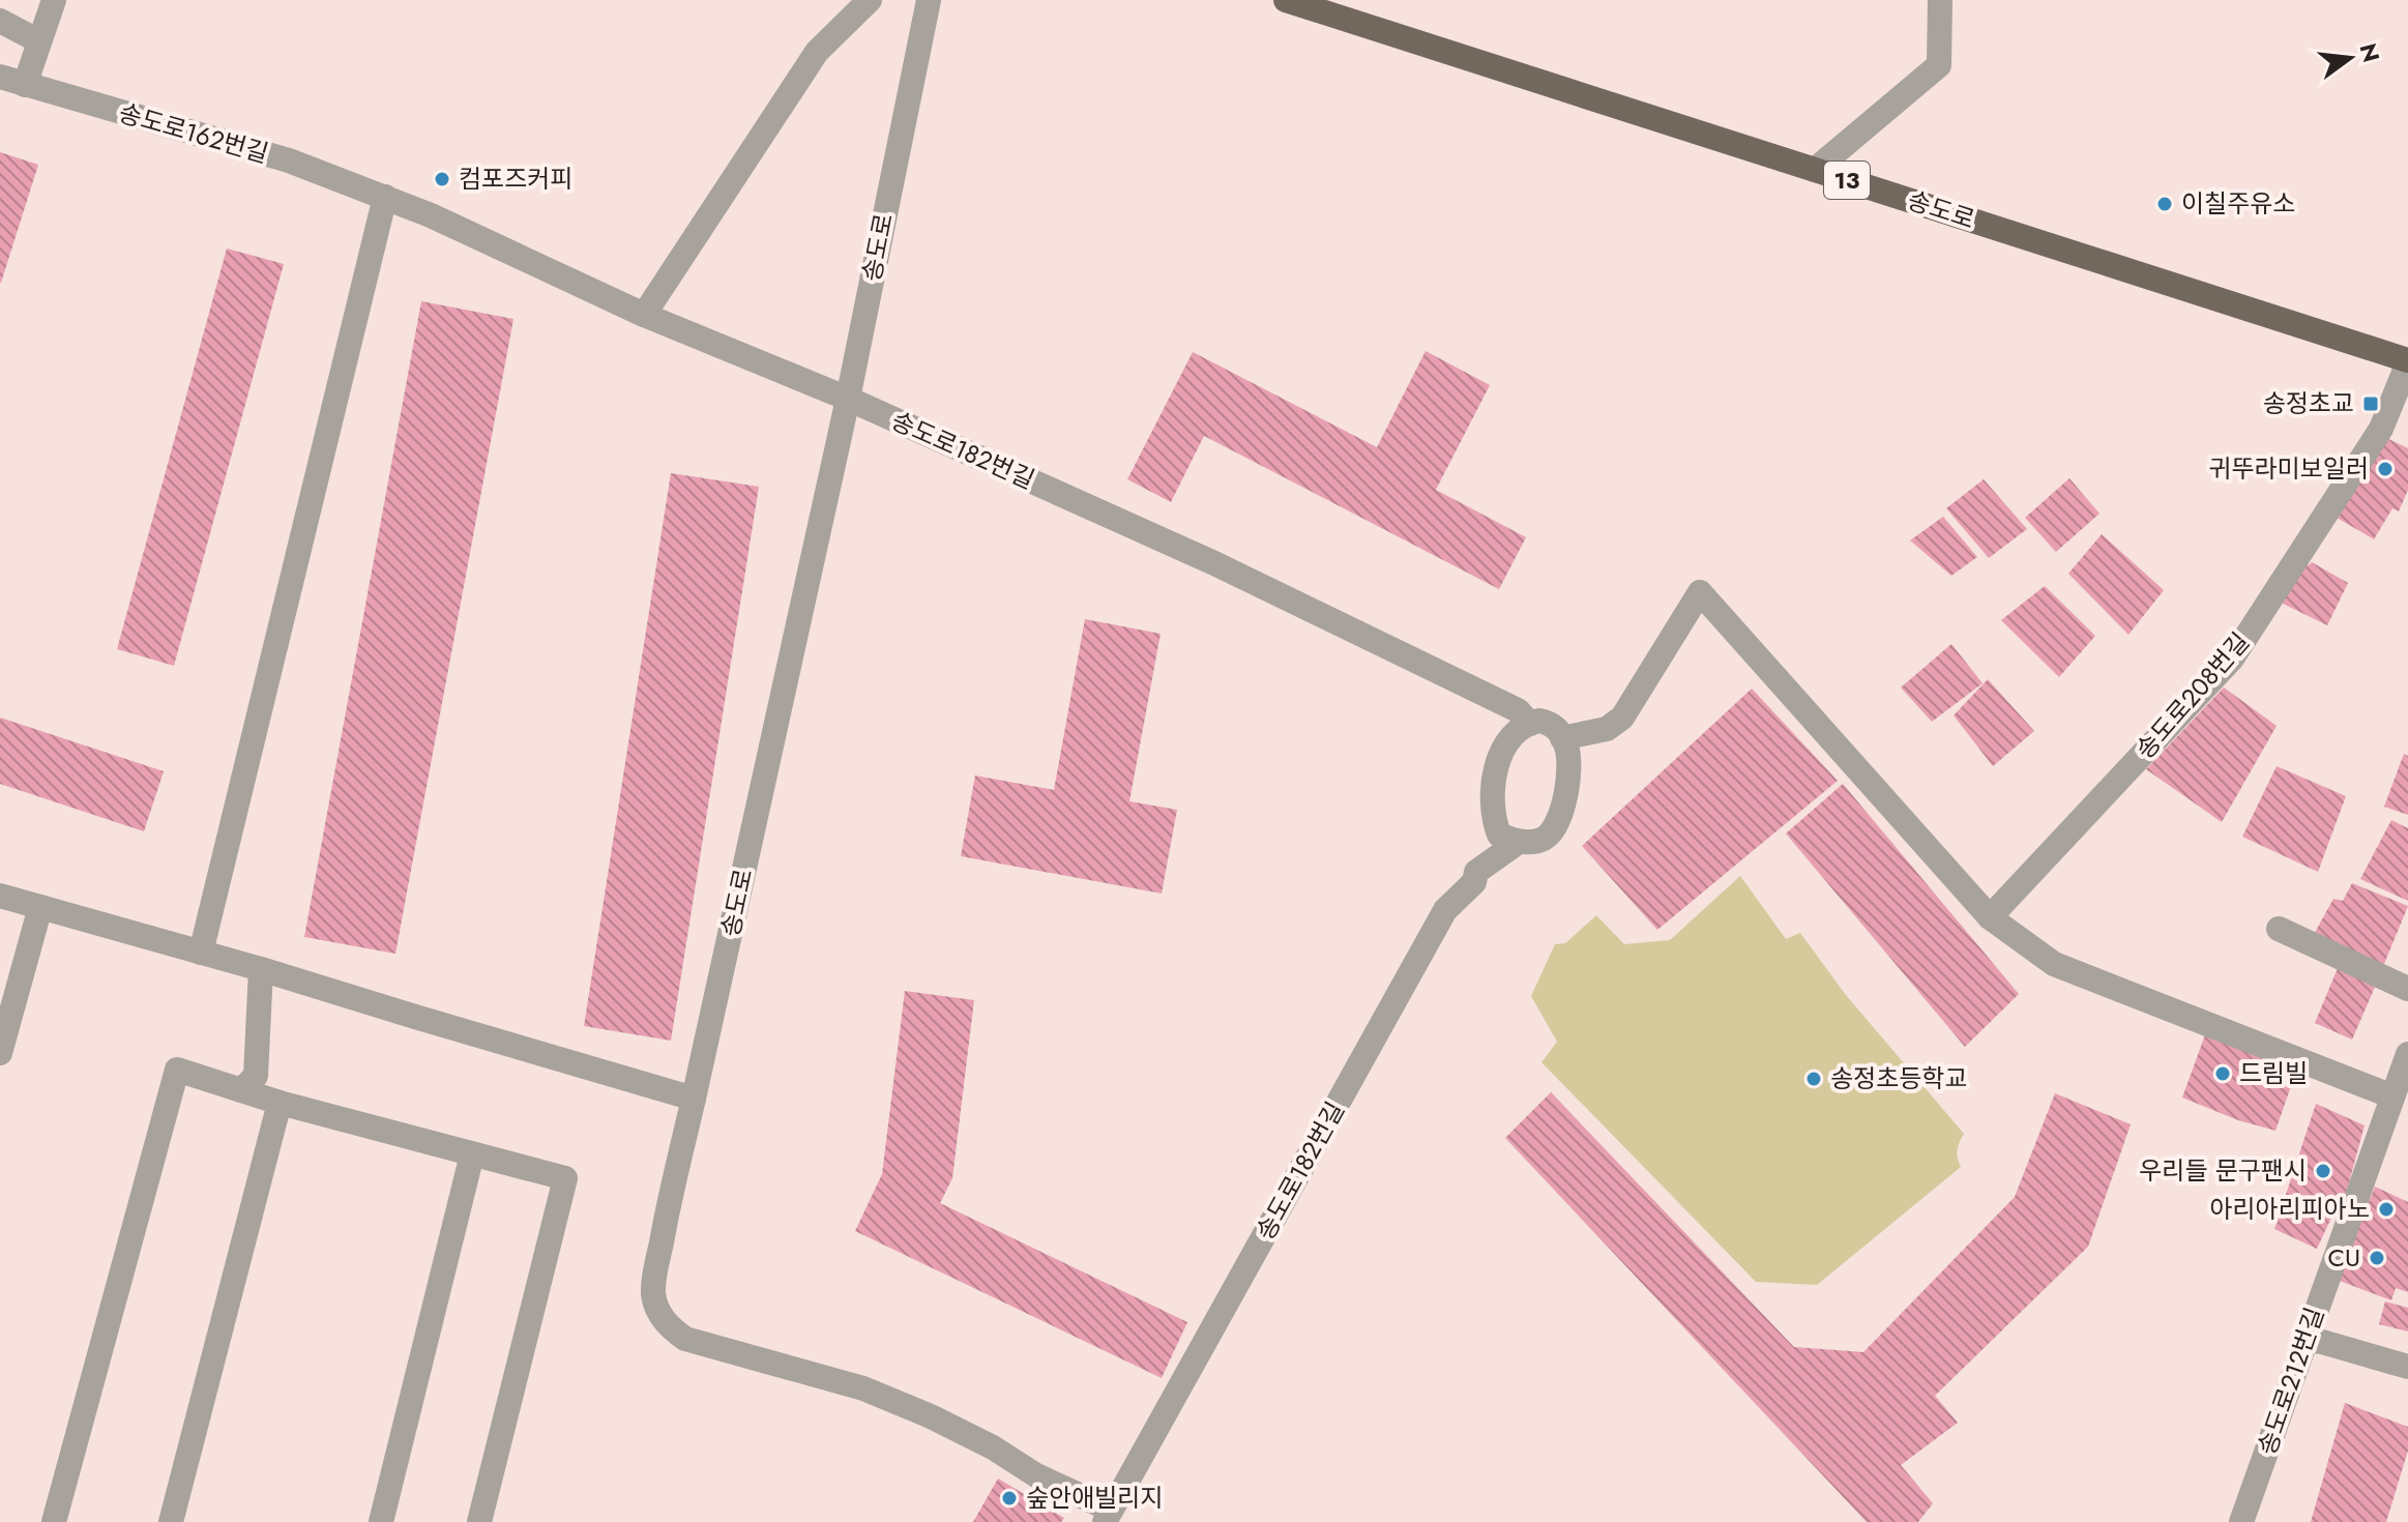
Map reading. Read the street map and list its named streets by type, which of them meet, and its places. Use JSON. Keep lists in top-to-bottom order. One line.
{"streets":{"main road":["13","송도로"],"street":["송도로162번길","송도로182번길","송도로208번길","송도로212번길"]},"crossings":[["송도로162번길","송도로182번길"],["송도로","송도로182번길"],["송도로","송도로208번길"]],"places":{"other":["컴포즈커피","이칠주유소","귀뚜라미보일러","드림빌","송정초등학교","우리들 문구팬시","아리아리피아노","CU","숲안애빌리지"],"transit":["송정초교"]},"north":"right"}
